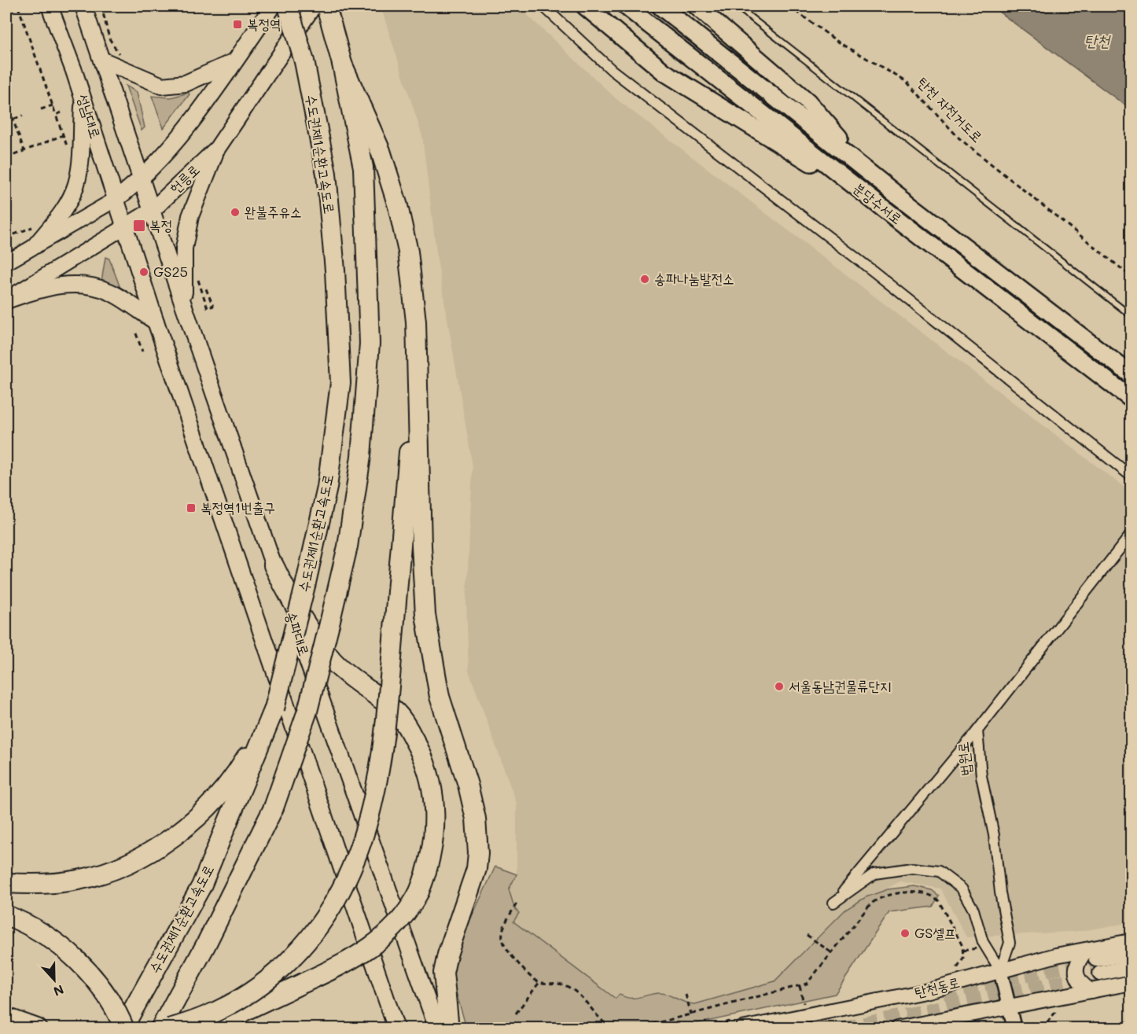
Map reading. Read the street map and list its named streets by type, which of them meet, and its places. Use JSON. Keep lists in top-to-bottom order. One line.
{"streets":{"highway":["수도권제1순환고속도로","분당수서로"],"main road":["성남대로","헌릉로","송파대로","탄천동로"],"street":["법원로"],"path":["탄천 자전거도로"]},"crossings":[["성남대로","헌릉로"],["헌릉로","송파대로"],["법원로","탄천동로"]],"water":["탄천"],"places":{"transit":["복정역","복정","복정역1번출구"],"other":["완불주유소","GS25","송파나눔발전소","서울동남권물류단지","GS셀프"]},"north":"bottom"}
